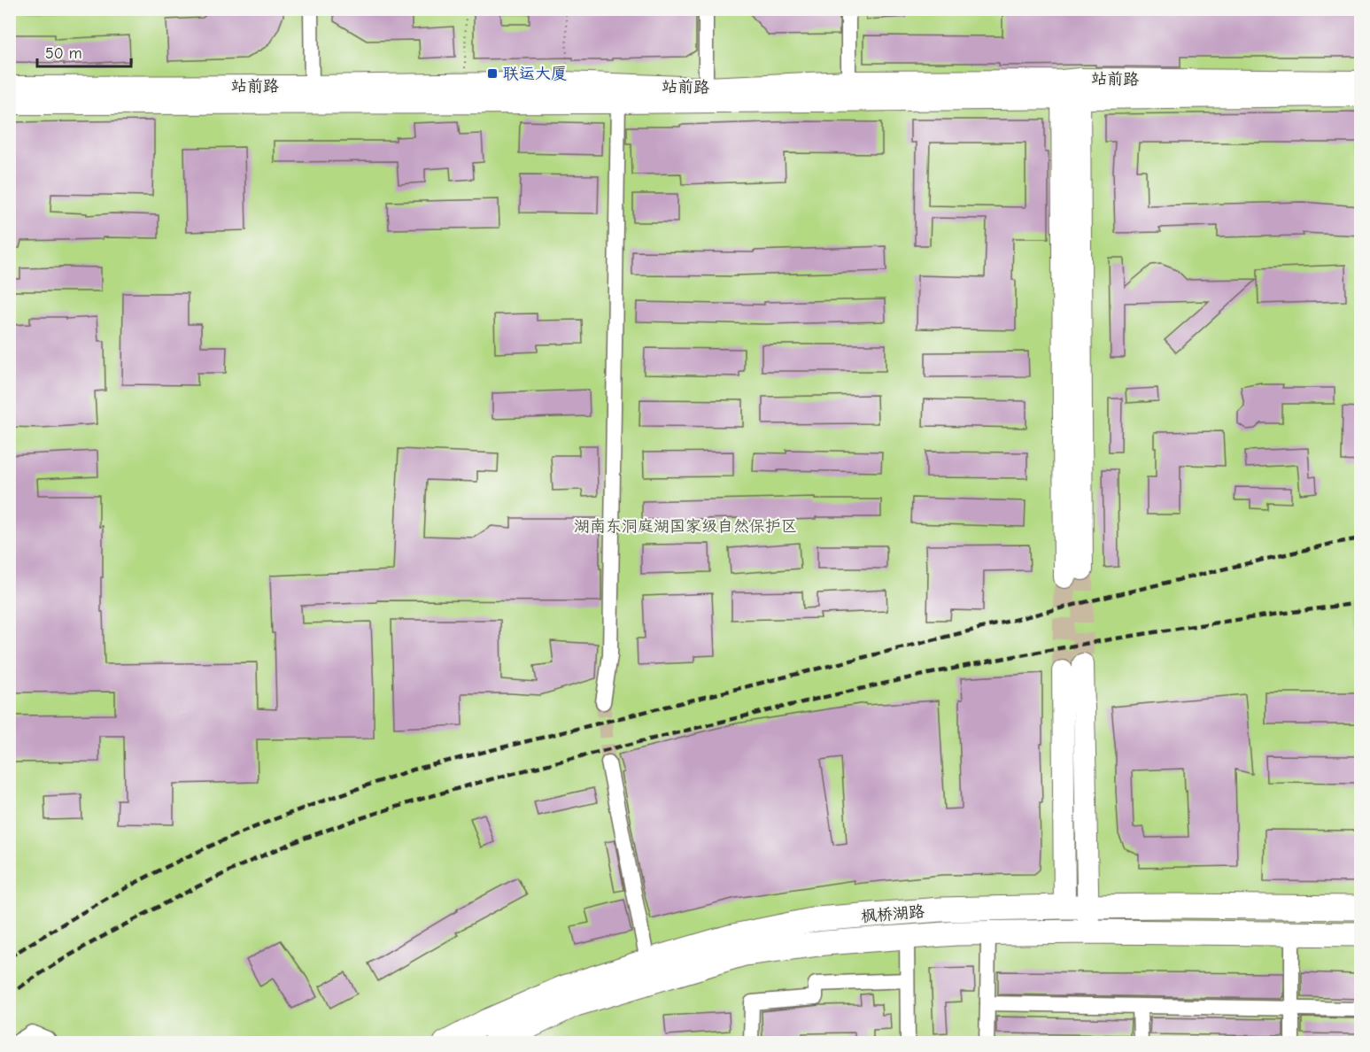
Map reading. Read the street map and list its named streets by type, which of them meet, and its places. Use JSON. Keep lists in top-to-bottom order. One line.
{"streets":{"main road":["站前路","枫桥湖路"]},"parks":["湖南东洞庭湖国家级自然保护区"],"places":{"transit":["联运大厦"]},"scale_bar":"50 m"}
